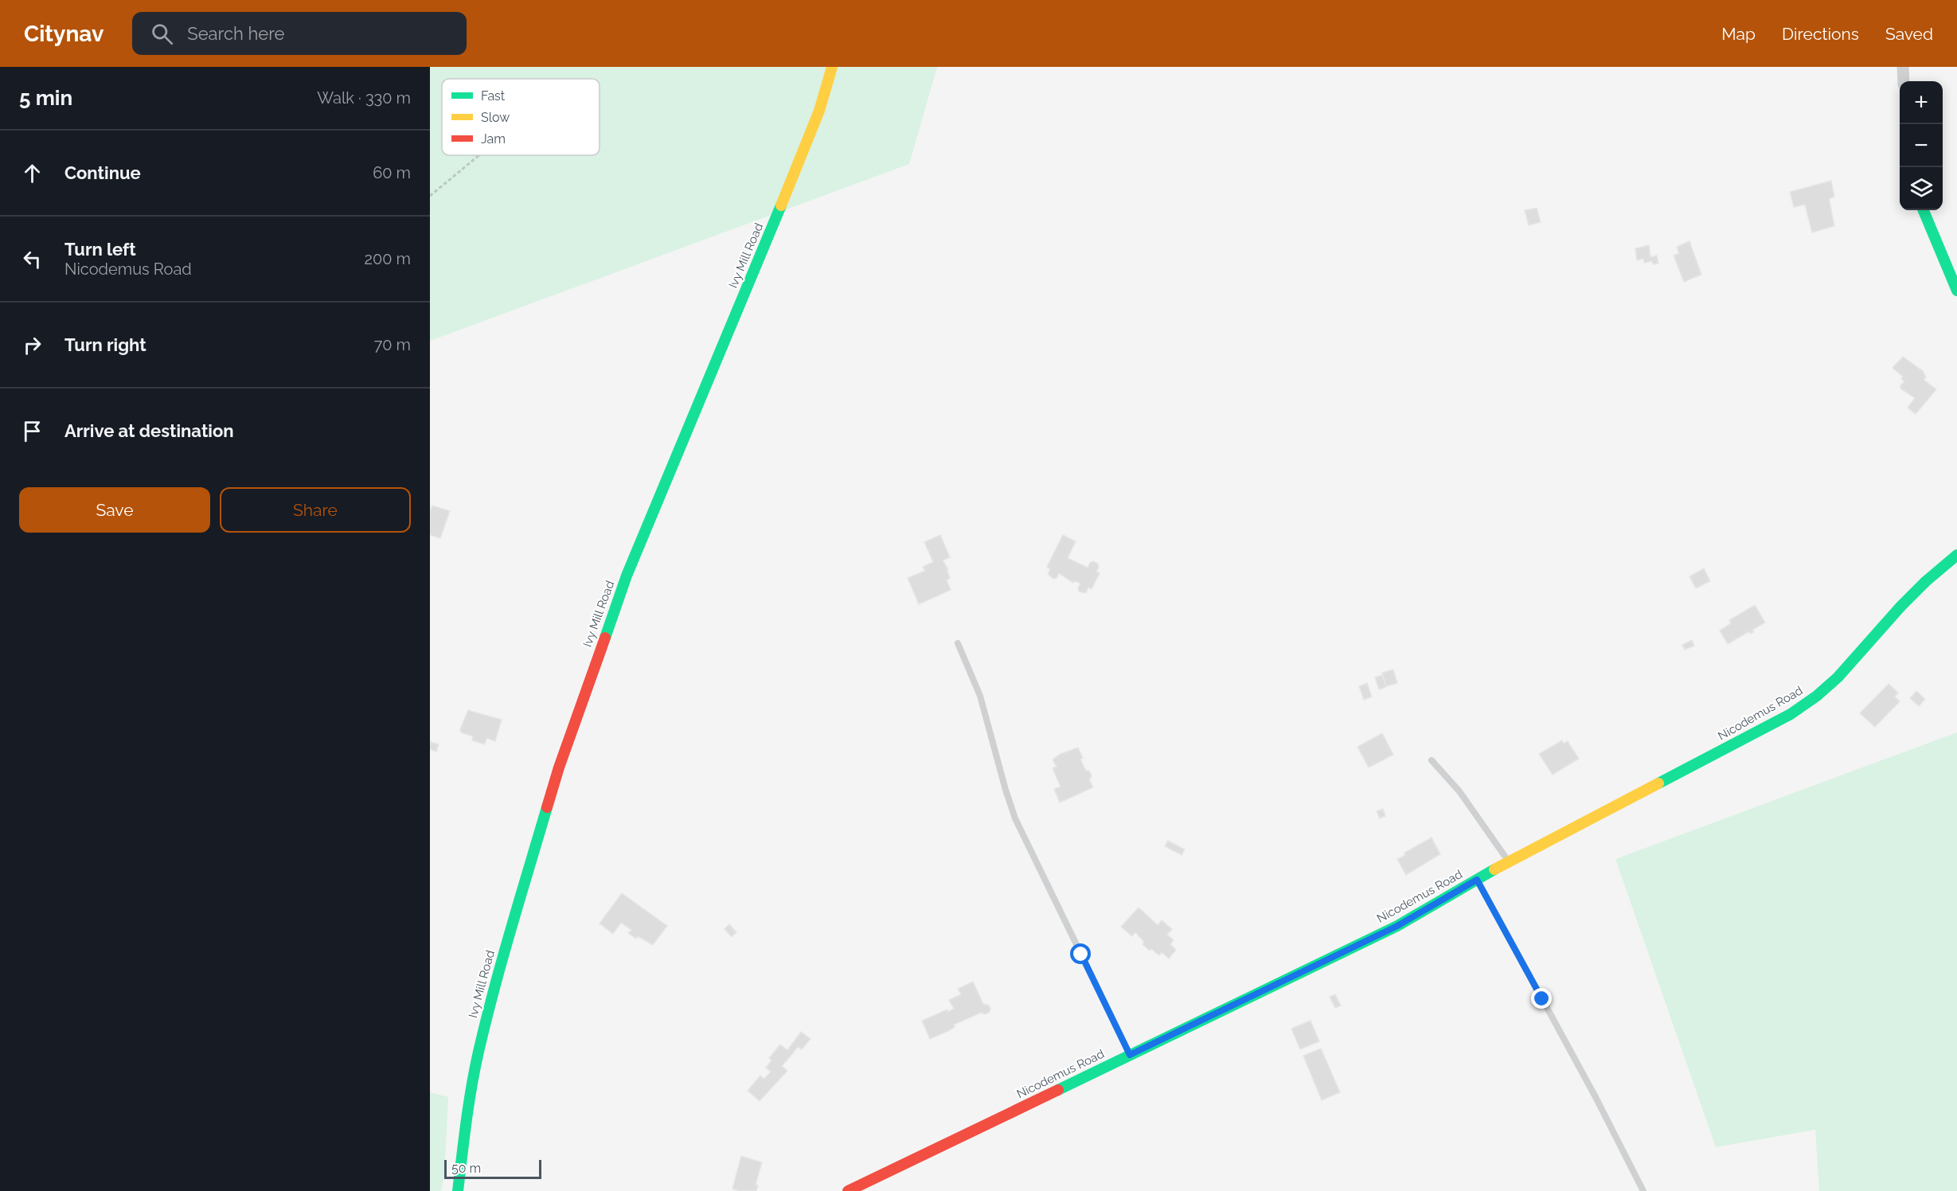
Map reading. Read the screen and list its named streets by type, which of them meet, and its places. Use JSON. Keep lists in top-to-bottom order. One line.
{"streets":{"street":["Ivy Mill Road","Nicodemus Road"]},"legend":["Fast","Slow","Jam"],"scale_bar":"50 m","page":{"header":"Citynav","search":"Search here","nav":["Map","Directions","Saved"],"heading":["5 min","Walk · 330 m"],"map_buttons":["+","−"],"list":[["Continue","60 m"],["Turn left","Nicodemus Road","200 m"],["Turn right","70 m"],"Arrive at destination"],"buttons":["Save","Share"],"scale":"50 m"}}
